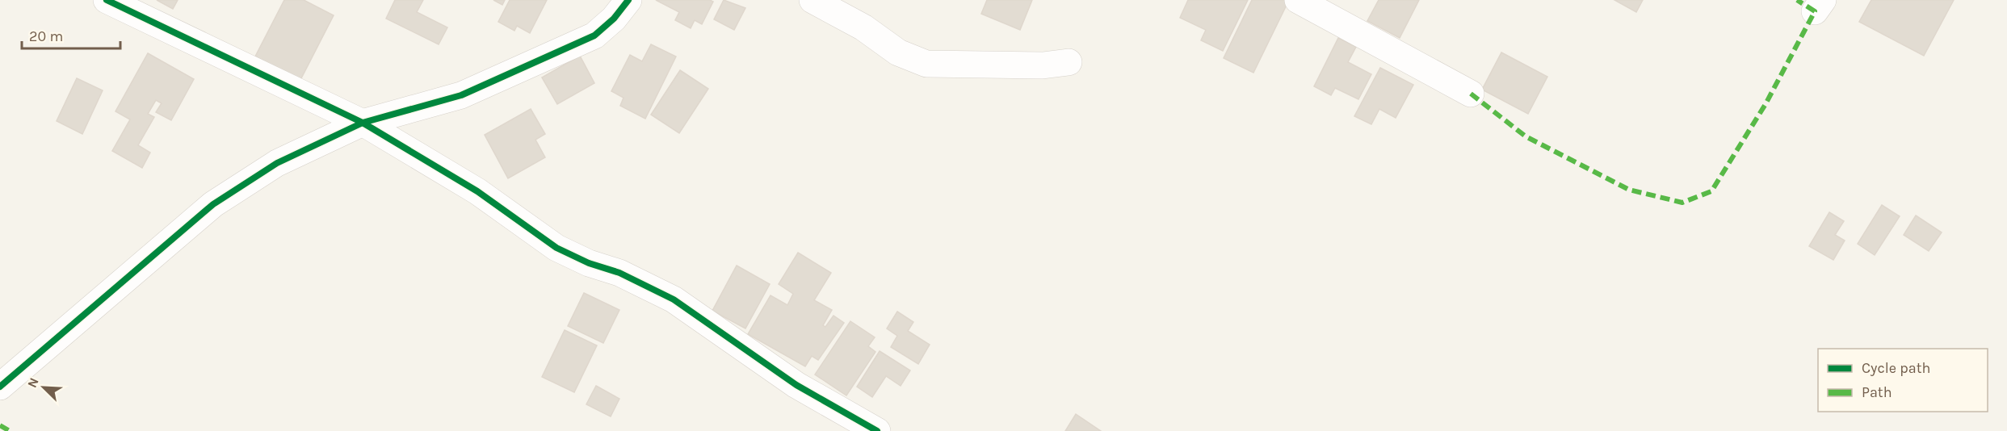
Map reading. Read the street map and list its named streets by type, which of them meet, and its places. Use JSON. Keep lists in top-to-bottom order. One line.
{"legend":["Cycle path","Path"],"scale_bar":"20 m","north":"top left"}
